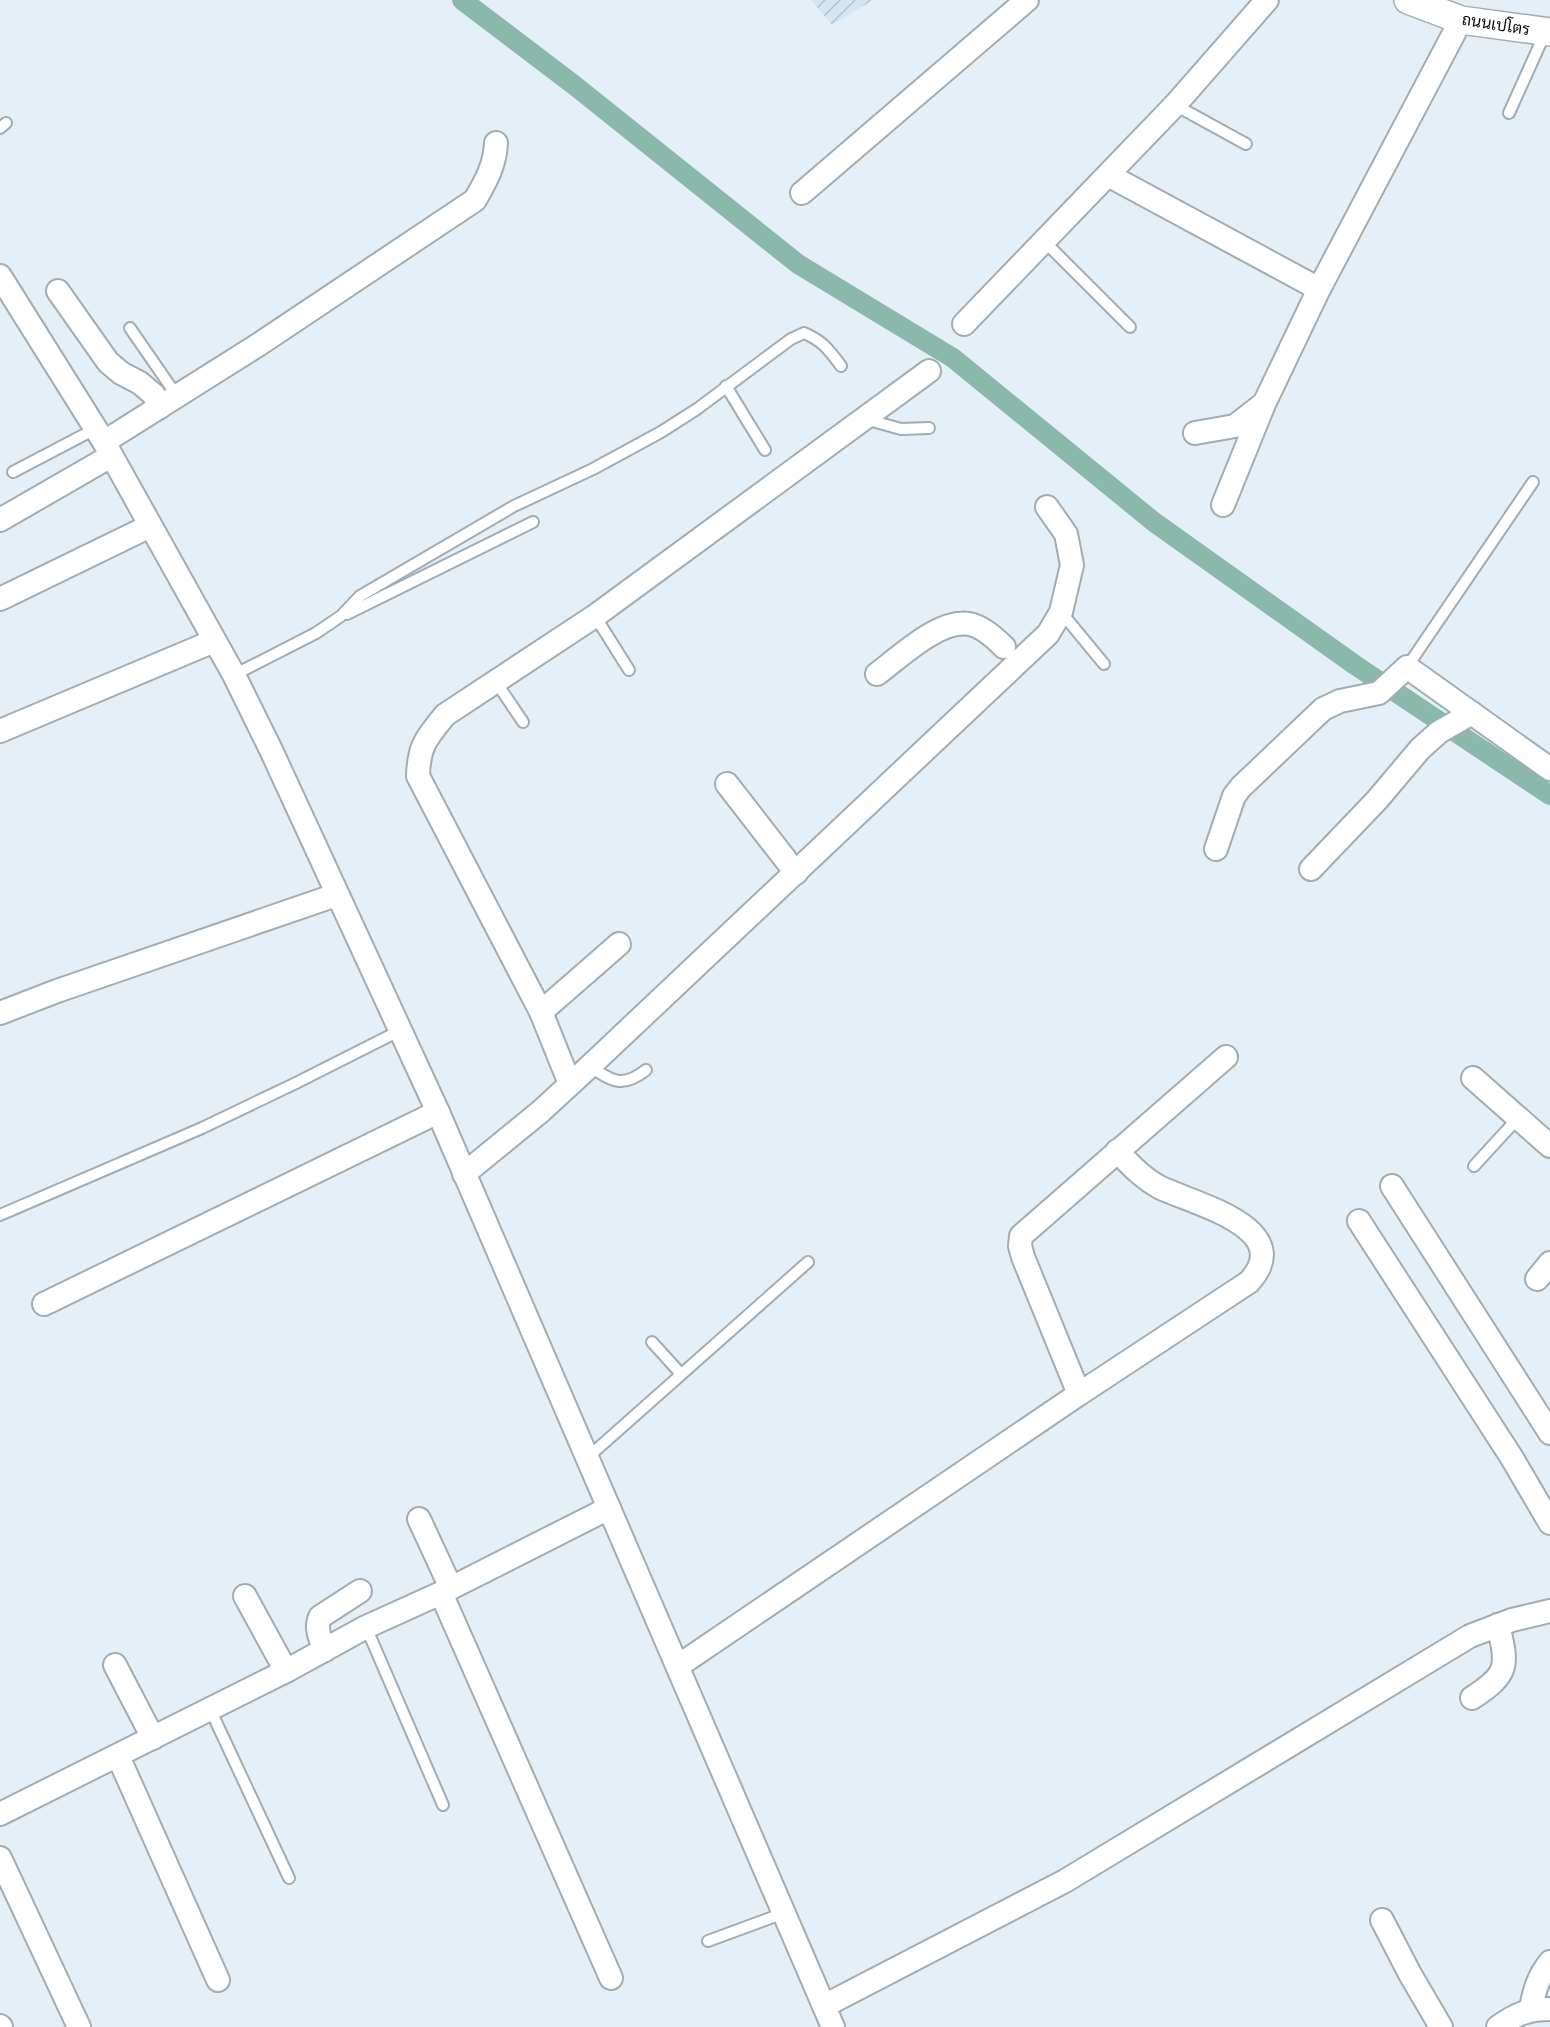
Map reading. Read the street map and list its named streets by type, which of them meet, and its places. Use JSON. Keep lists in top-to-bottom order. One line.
{"streets":{"street":["ถนนเปโตร"]}}
